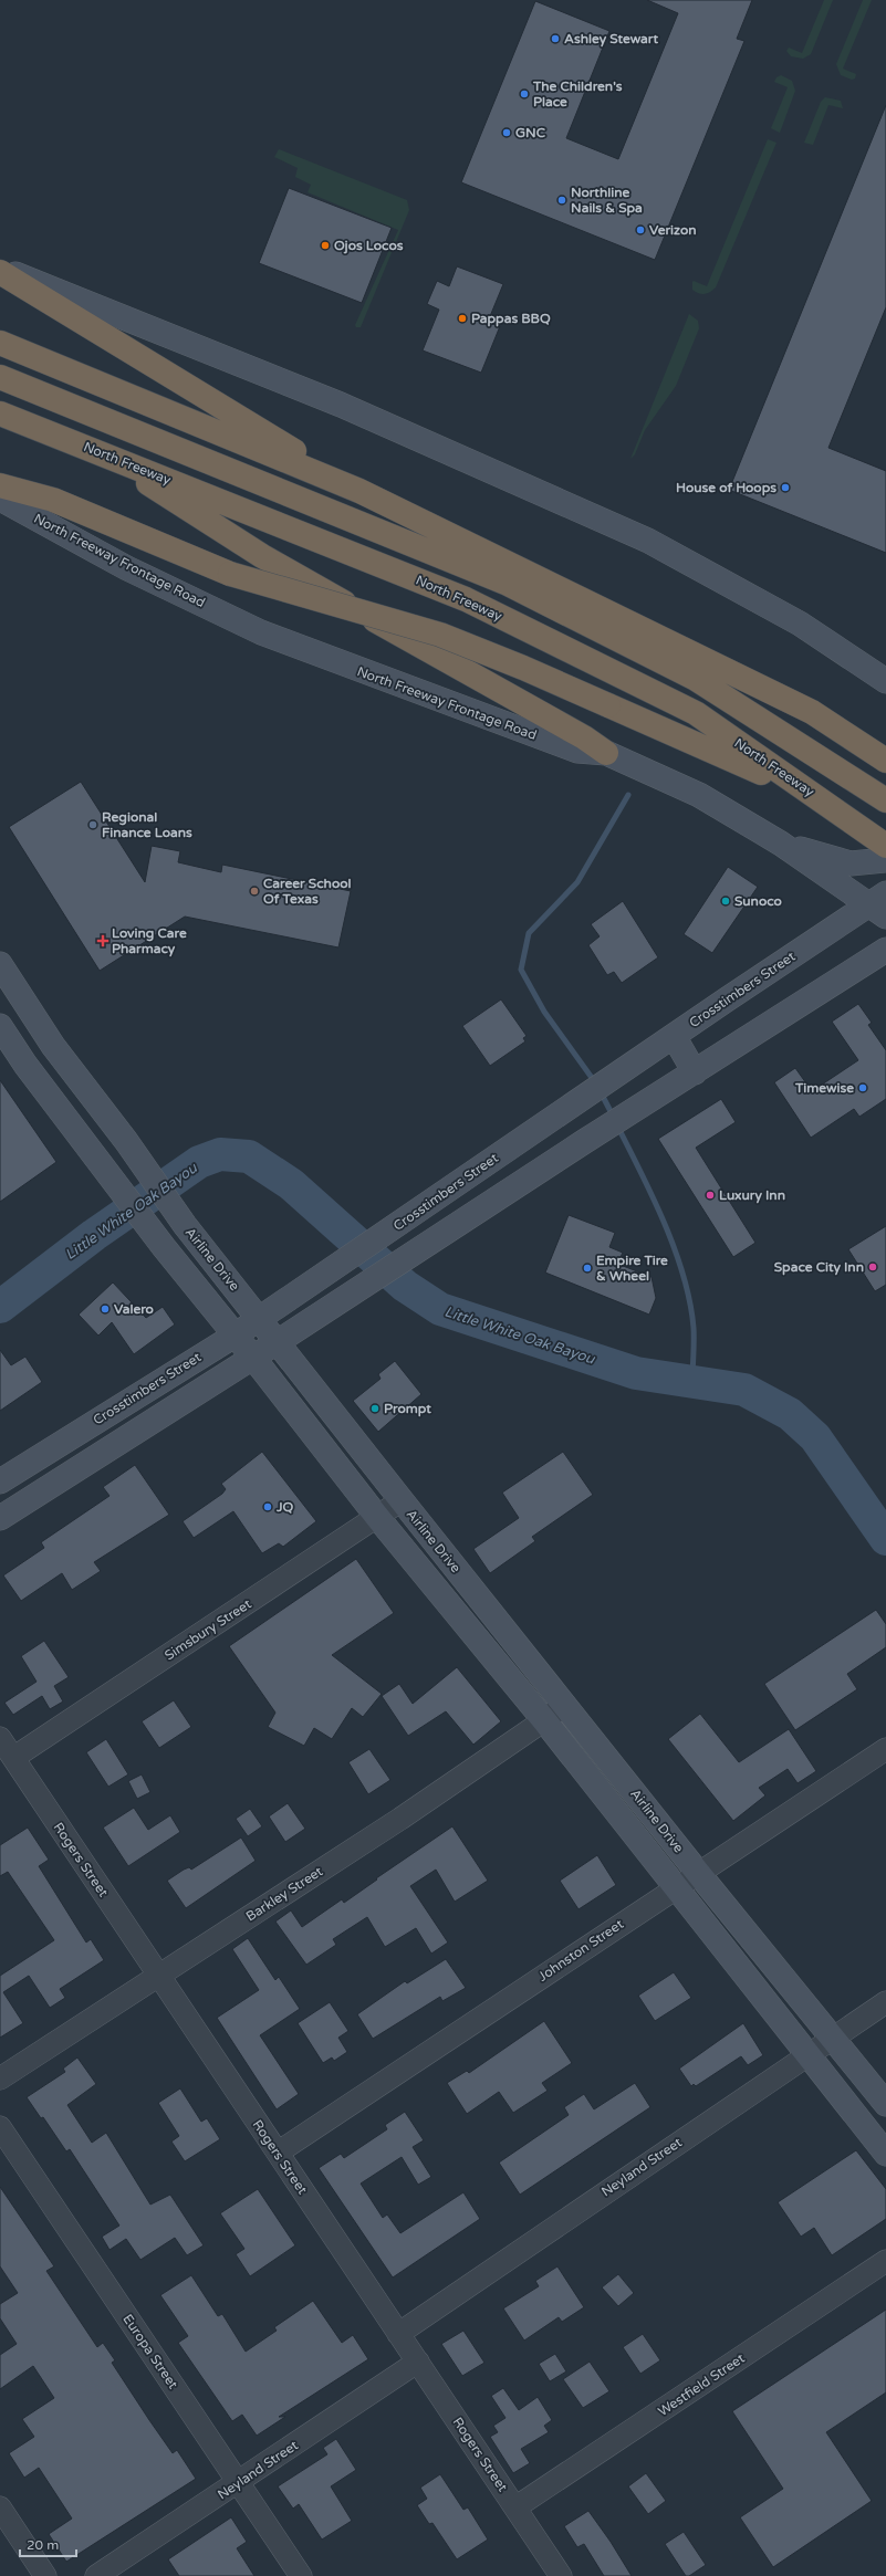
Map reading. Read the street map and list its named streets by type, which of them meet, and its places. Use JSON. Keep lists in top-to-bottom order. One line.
{"streets":{"highway":["North Freeway"],"main road":["North Freeway Frontage Road","Crosstimbers Street","Airline Drive"],"street":["Simsbury Street","Rogers Street","Barkley Street","Johnston Street","Neyland Street","Europa Street","Westfield Street"]},"crossings":[["North Freeway Frontage Road","Crosstimbers Street"],["Crosstimbers Street","Airline Drive"],["Airline Drive","Simsbury Street"],["Airline Drive","Barkley Street"],["Airline Drive","Johnston Street"],["Airline Drive","Neyland Street"],["Simsbury Street","Rogers Street"],["Rogers Street","Barkley Street"],["Rogers Street","Johnston Street"],["Rogers Street","Neyland Street"],["Rogers Street","Westfield Street"],["Neyland Street","Europa Street"]],"water":["Little White Oak Bayou"],"places":{"other":["Ashley Stewart","The Children's Place","GNC","Northline Nails & Spa","Verizon","Ojos Locos","Pappas BBQ","House of Hoops","Regional Finance Loans","Career School Of Texas","Sunoco","Timewise","Luxury Inn","Space City Inn","Empire Tire & Wheel","Valero","Prompt","JQ"],"health":["Loving Care Pharmacy"]},"scale_bar":"20 m"}
